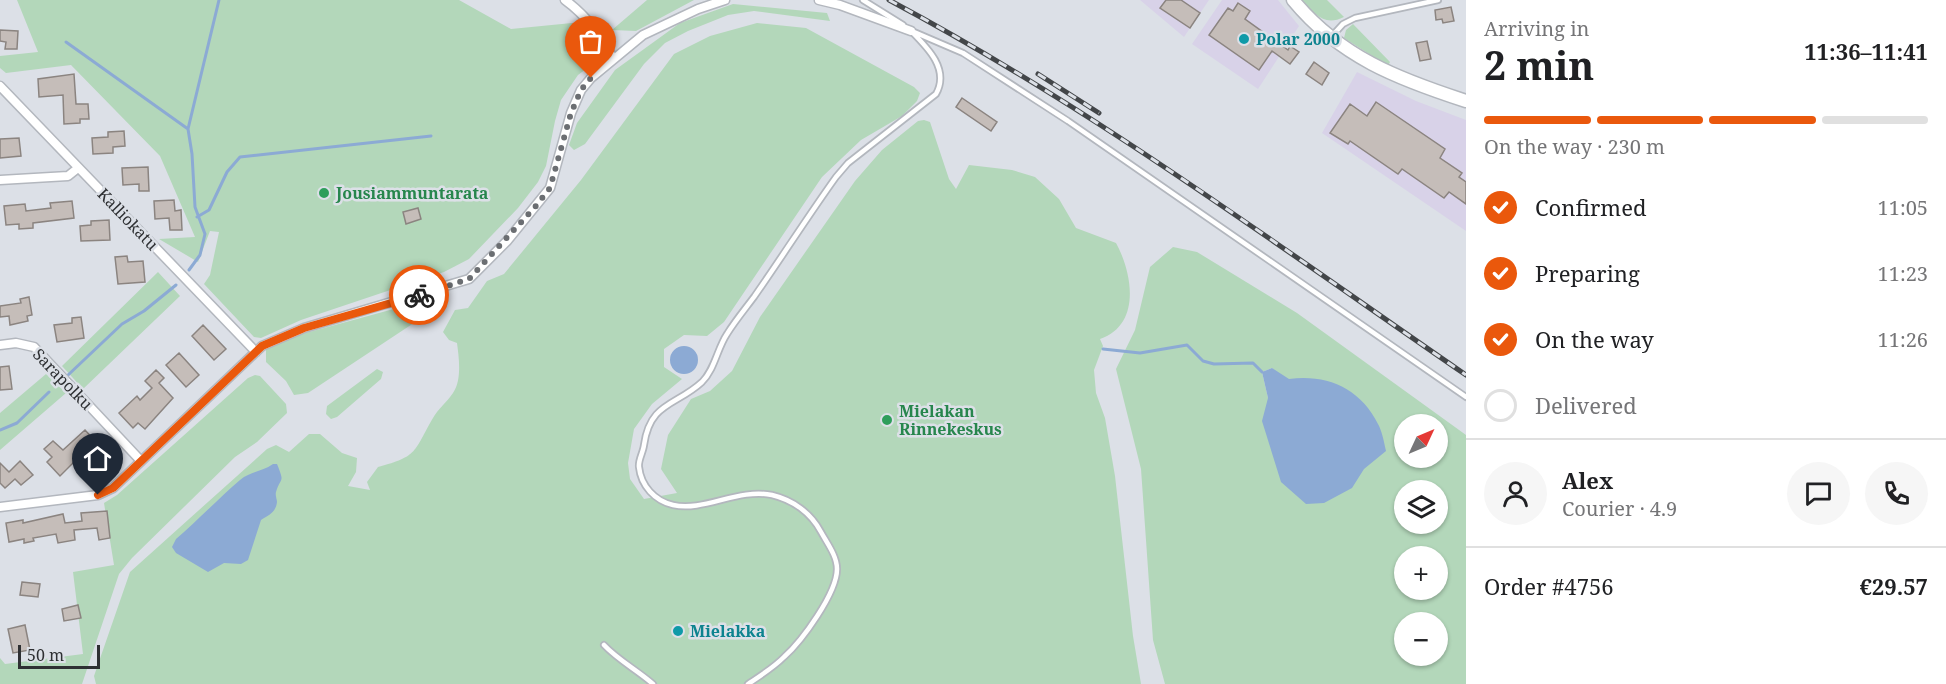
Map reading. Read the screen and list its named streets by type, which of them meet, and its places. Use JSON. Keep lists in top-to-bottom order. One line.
{"streets":{"street":["Kalliokatu","Sarapolku"]},"places":["Polar 2000","Jousiammuntarata","Mielakan Rinnekeskus","Mielakka"],"scale_bar":"50 m","north":"top right","page":{"heading":["2 min","Arriving in","11:36–11:41"],"panel":["Alex","Courier · 4.9","Order #4756","€29.57"],"bar":"On the way · 230 m","list":[["Confirmed","11:05"],["Preparing","11:23"],["On the way","11:26"],"Delivered"],"map_buttons":["+","−"],"scale":"50 m"}}
